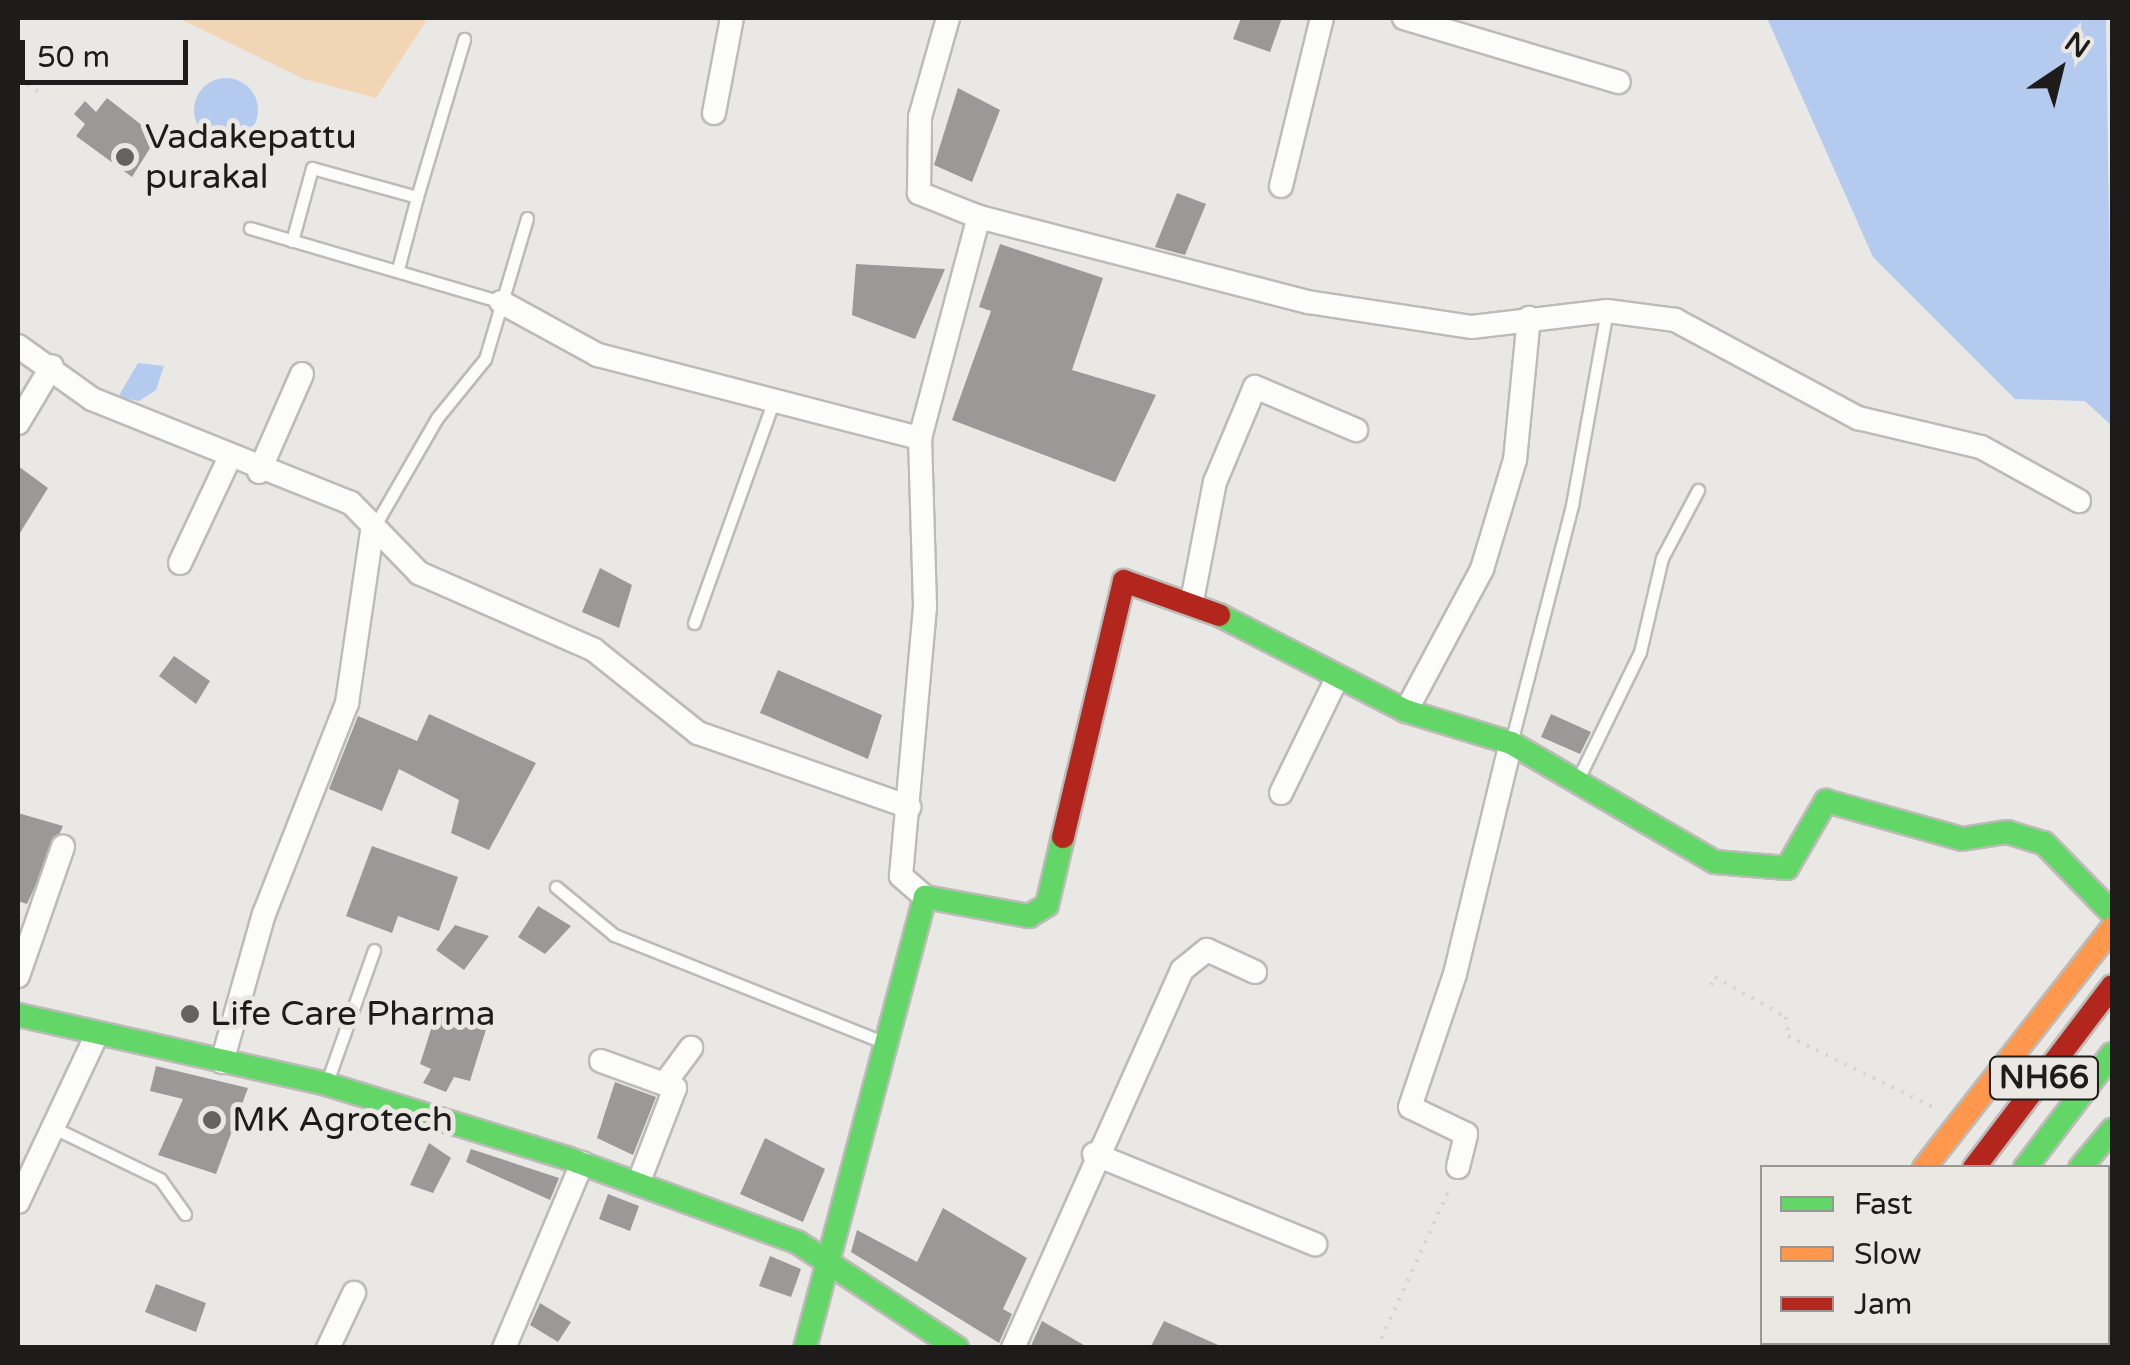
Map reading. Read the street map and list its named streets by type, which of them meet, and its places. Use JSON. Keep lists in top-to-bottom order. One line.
{"streets":{"main road":["NH66"]},"places":["Vadakepattu purakal","Life Care Pharma","MK Agrotech"],"legend":["Fast","Slow","Jam"],"scale_bar":"50 m","north":"top right"}
